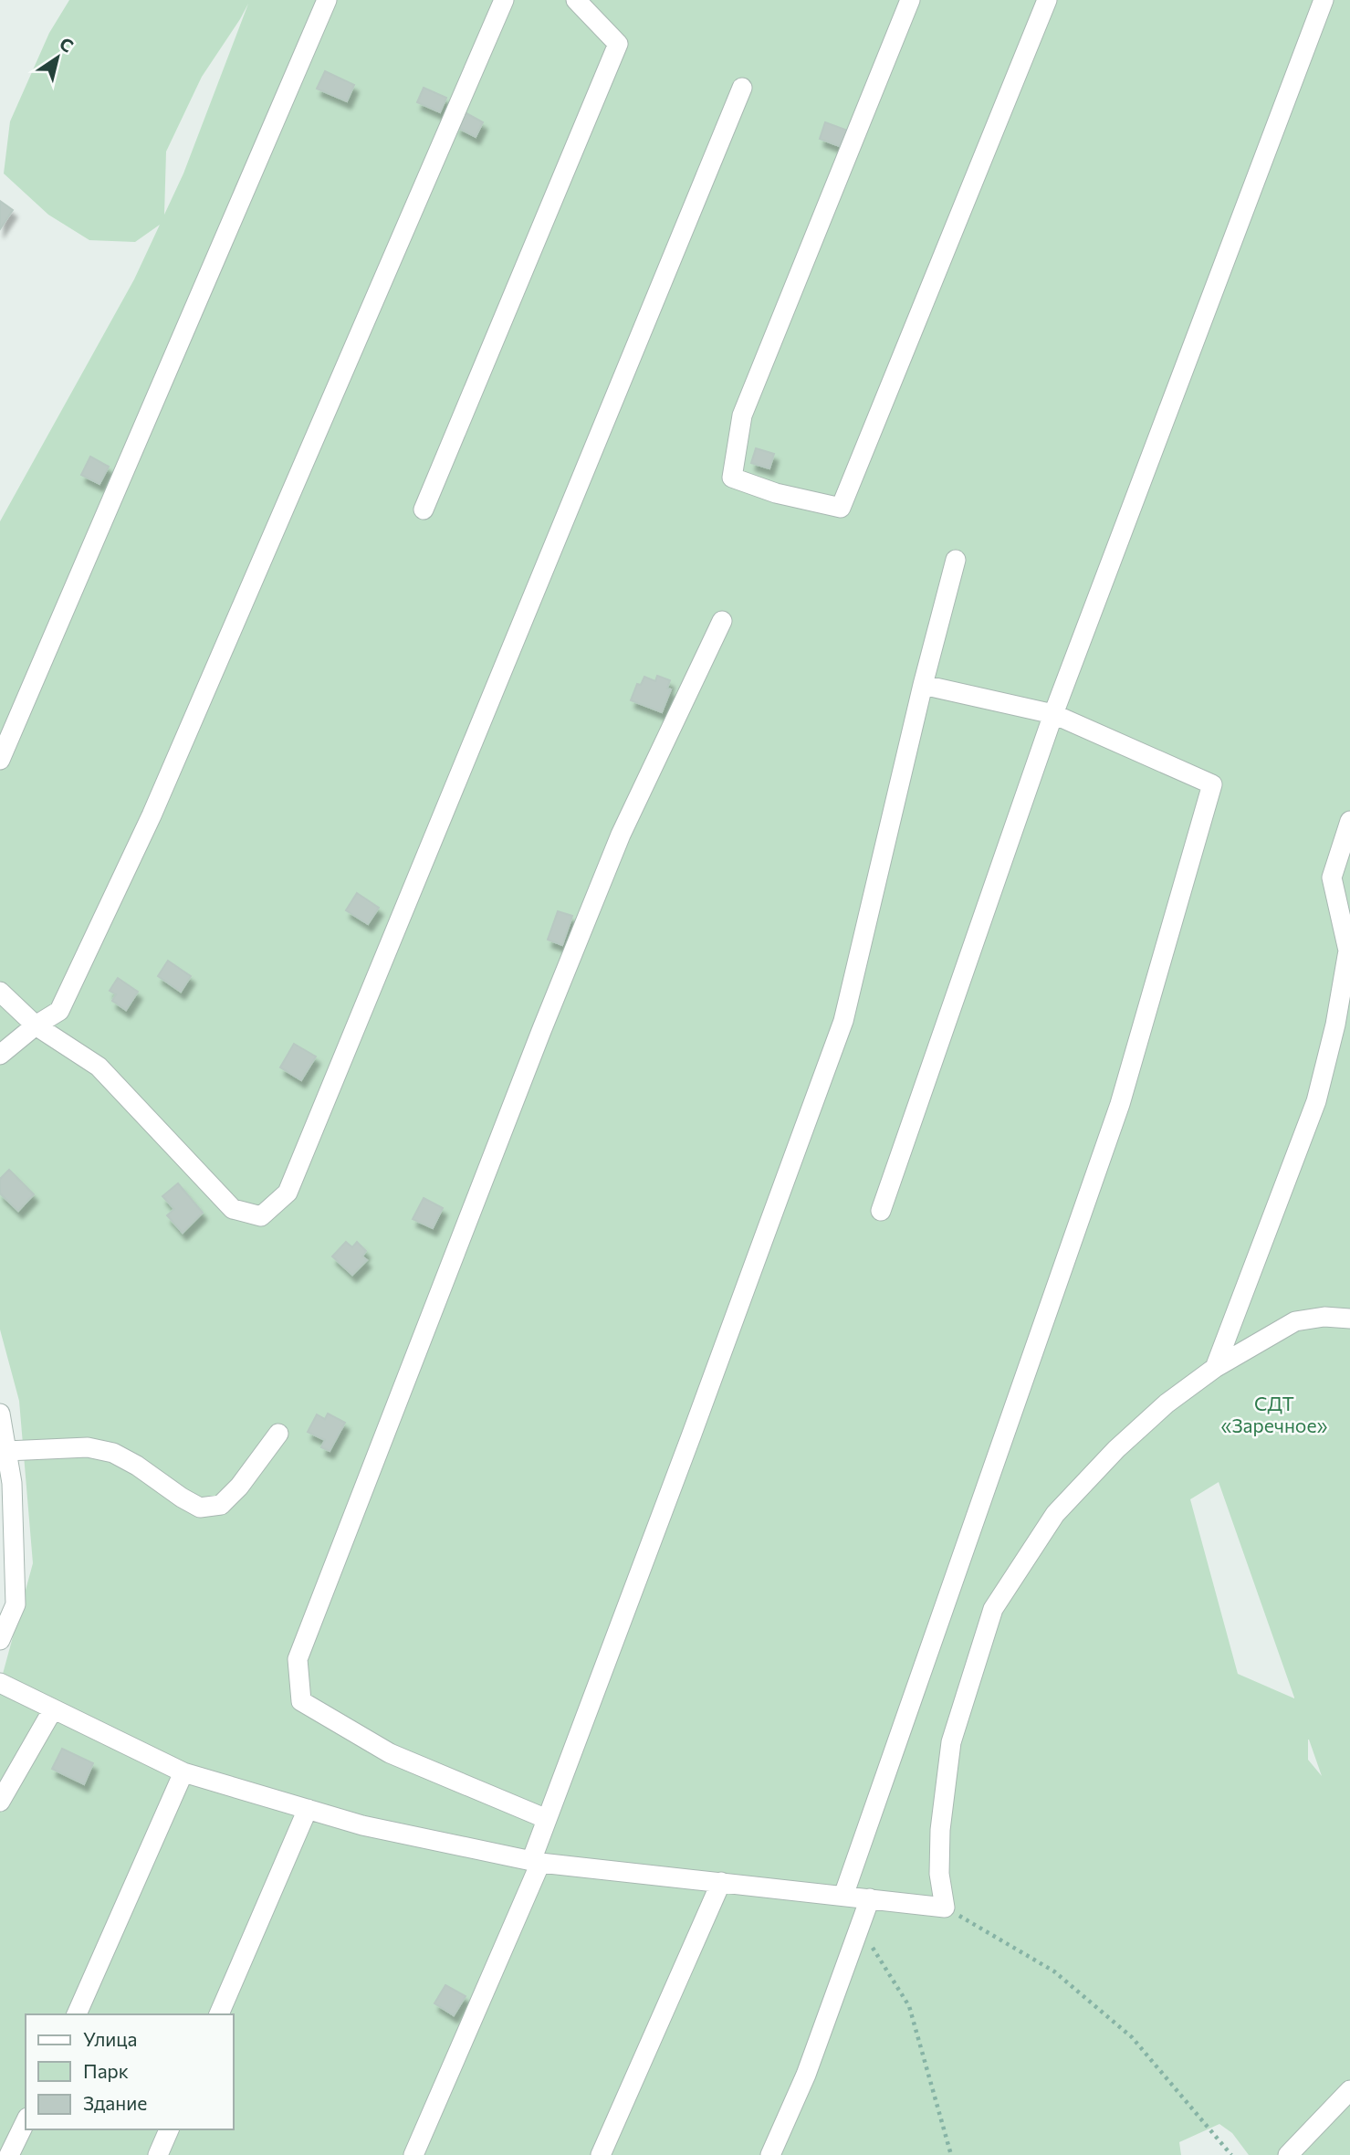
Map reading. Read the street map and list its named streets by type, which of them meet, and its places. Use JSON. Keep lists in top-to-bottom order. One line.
{"parks":["СДТ «Заречное»"],"legend":["Улица","Парк","Здание"],"north":"top right"}
